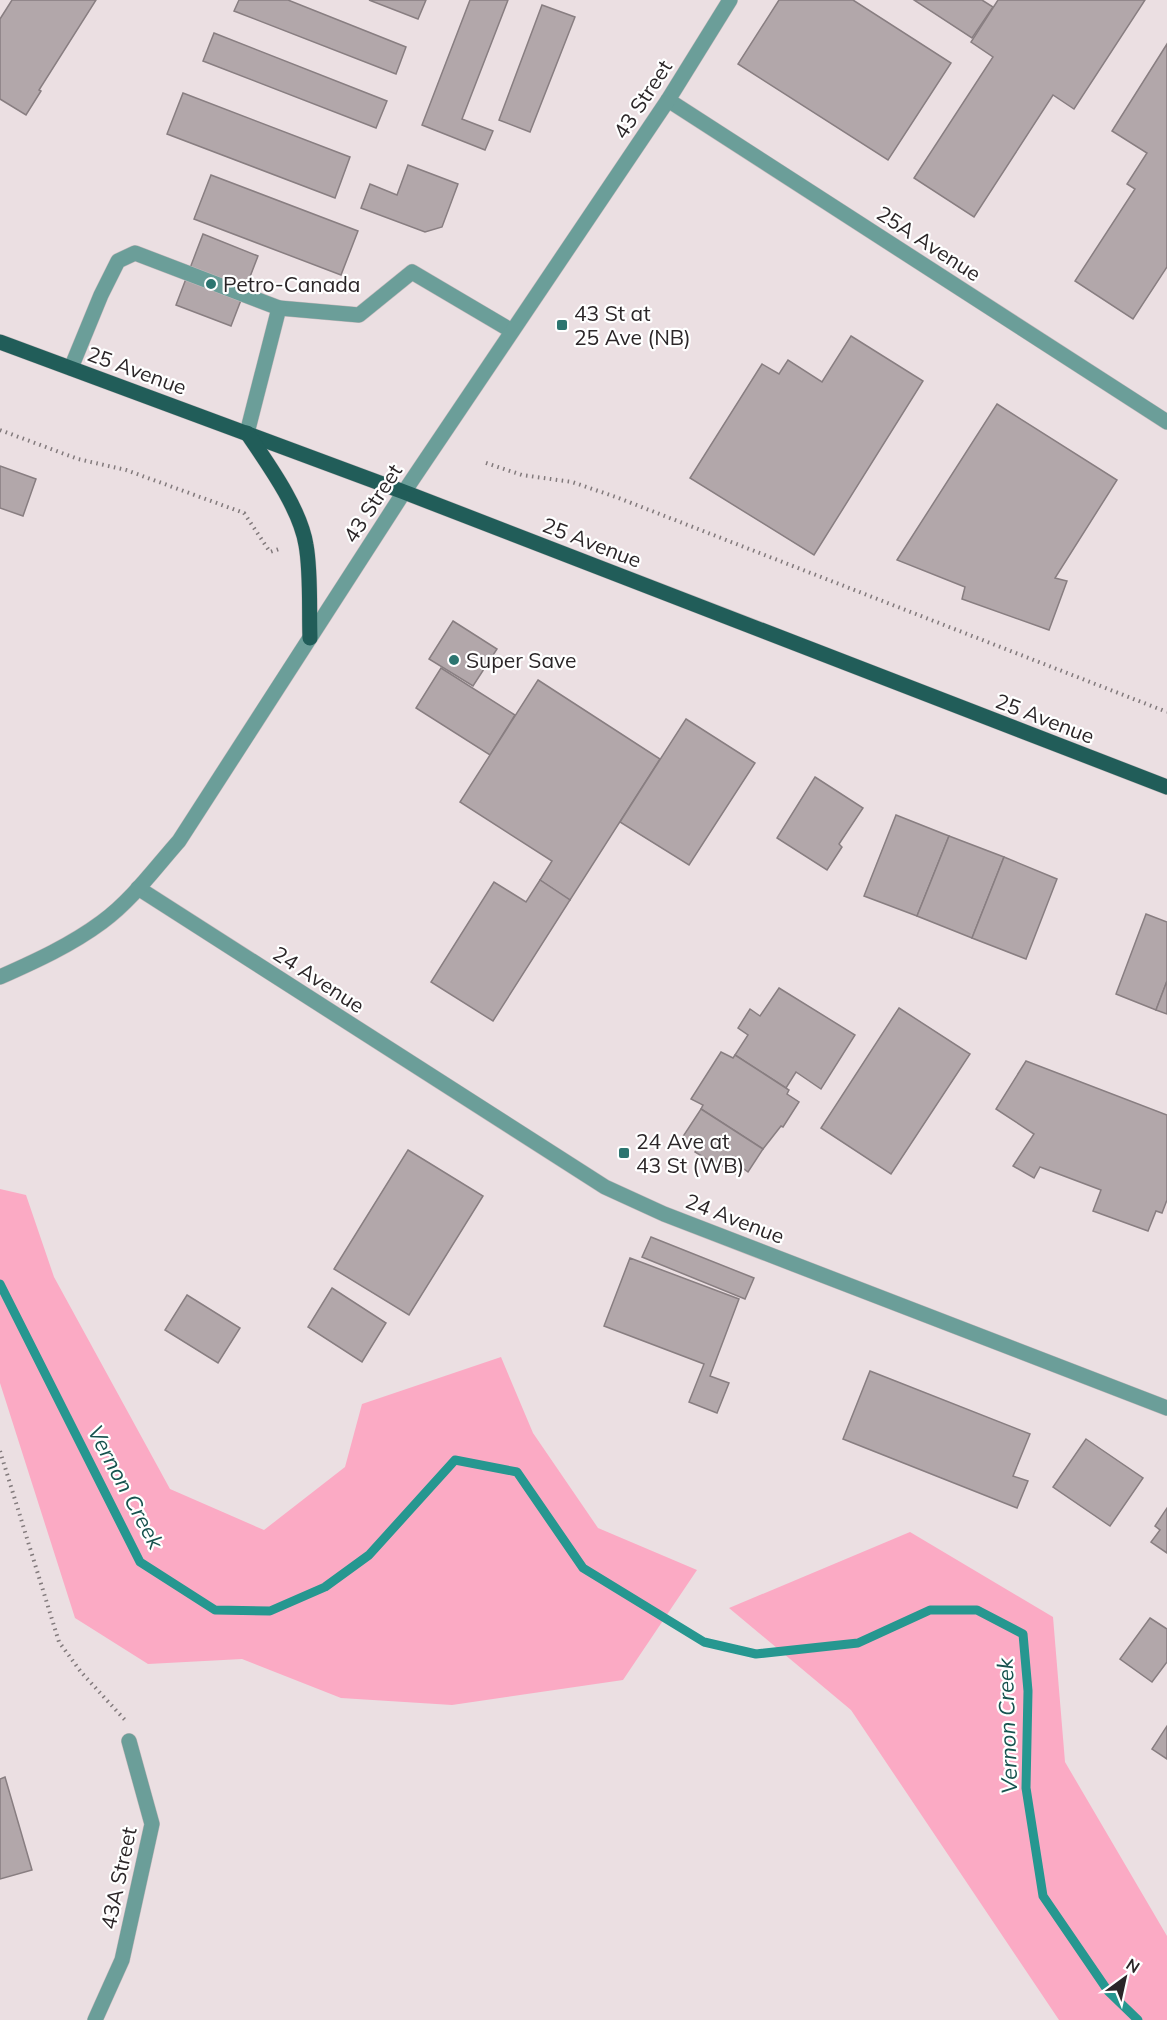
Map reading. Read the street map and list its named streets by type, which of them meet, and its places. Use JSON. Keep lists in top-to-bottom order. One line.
{"streets":{"main road":["25 Avenue"],"street":["43 Street","25A Avenue","24 Avenue","43A Street"]},"crossings":[["43 Street","25A Avenue"],["43 Street","25 Avenue"],["43 Street","24 Avenue"]],"water":["Vernon Creek"],"places":{"other":["Petro-Canada","Super Save"],"transit":["43 St at 25 Ave (NB)","24 Ave at 43 St (WB)"]},"north":"top right"}
